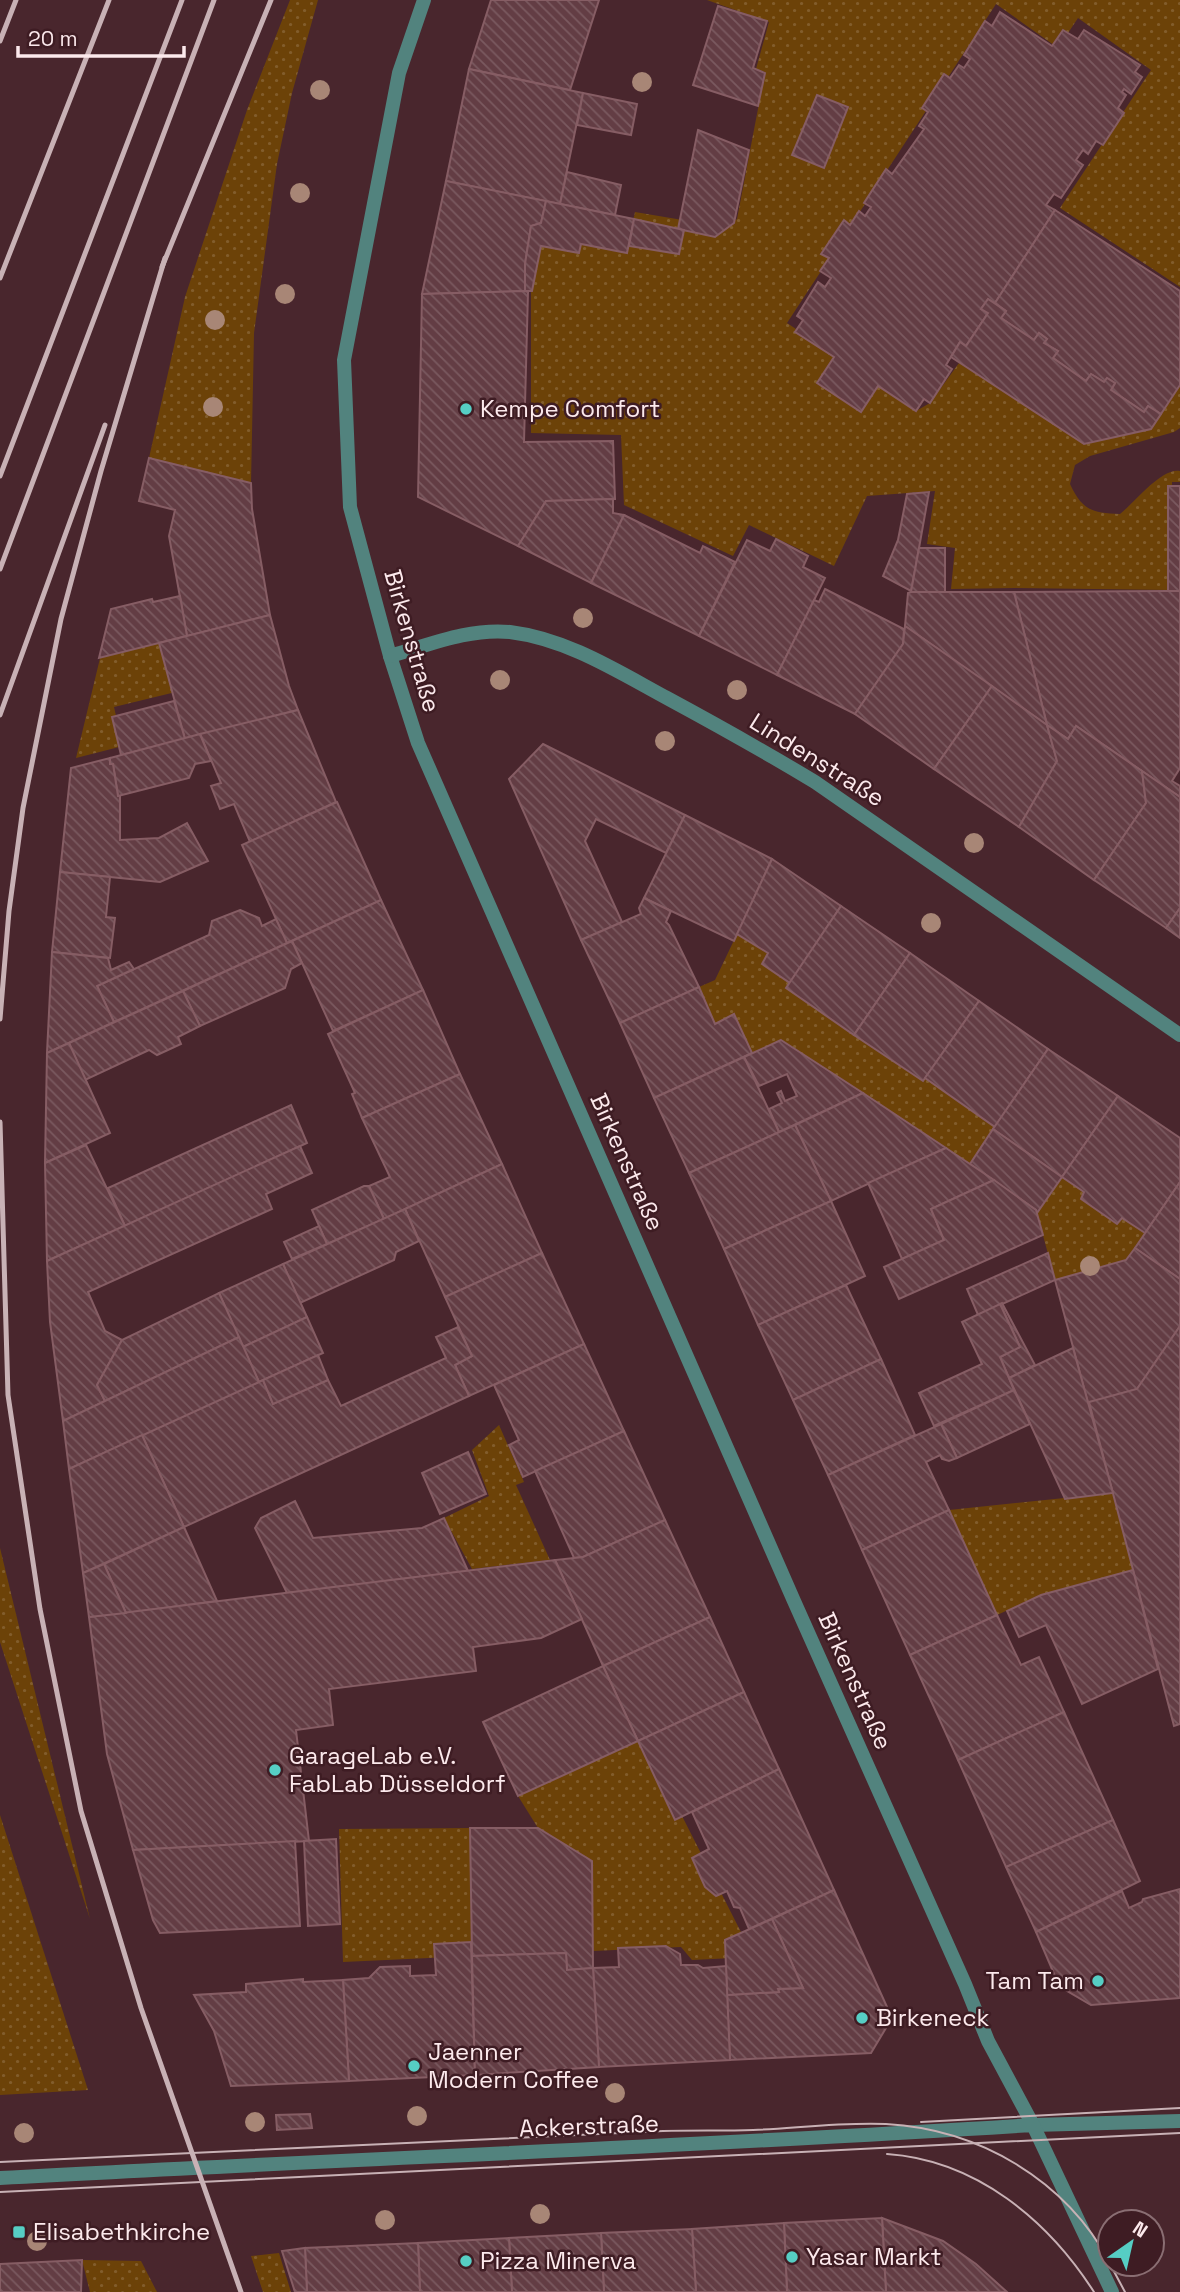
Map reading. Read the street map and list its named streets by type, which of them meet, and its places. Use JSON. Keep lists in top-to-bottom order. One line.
{"streets":{"street":["Birkenstraße","Lindenstraße","Ackerstraße"]},"crossings":[["Birkenstraße","Lindenstraße"],["Birkenstraße","Ackerstraße"]],"places":{"other":["Kempe Comfort","GarageLab e.V. FabLab Düsseldorf","Tam Tam","Birkeneck","Jaenner Modern Coffee","Yasar Markt","Pizza Minerva"],"transit":["Elisabethkirche"]},"scale_bar":"20 m","north":"top right"}
